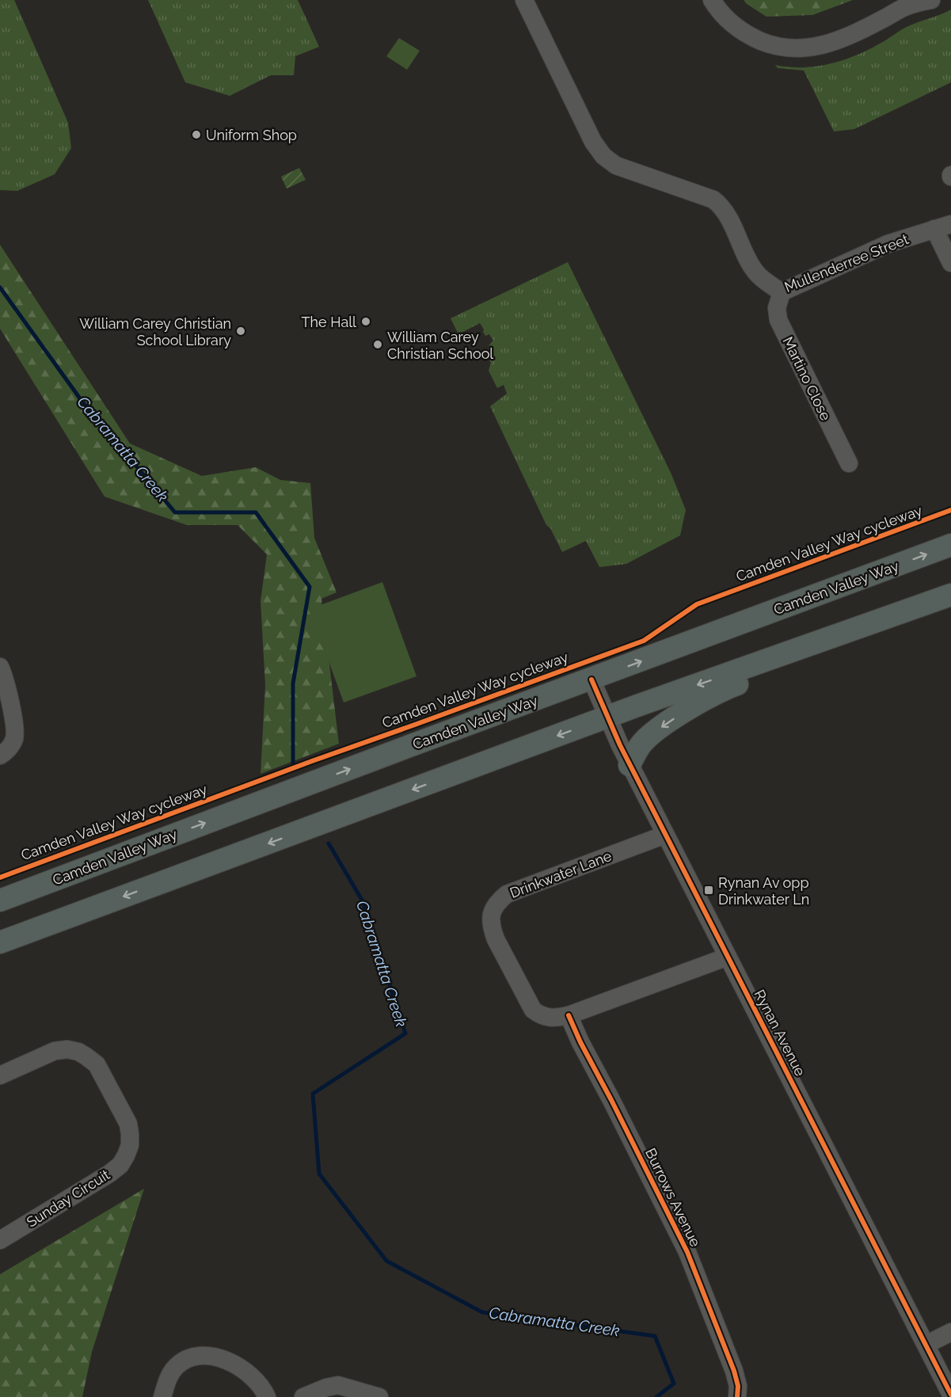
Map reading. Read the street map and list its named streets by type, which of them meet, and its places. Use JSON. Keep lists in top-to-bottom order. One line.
{"streets":{"main road":["Camden Valley Way"],"street":["Mullenderree Street","Martino Close","Drinkwater Lane","Rynan Avenue","Burrows Avenue","Sunday Circuit"],"cycle path":["Camden Valley Way cycleway"]},"crossings":[["Mullenderree Street","Martino Close"],["Camden Valley Way","Rynan Avenue"],["Drinkwater Lane","Rynan Avenue"],["Drinkwater Lane","Burrows Avenue"]],"water":["Cabramatta Creek"],"places":{"other":["Uniform Shop","The Hall","William Carey Christian School Library","William Carey Christian School"],"transit":["Rynan Av opp Drinkwater Ln"]}}
